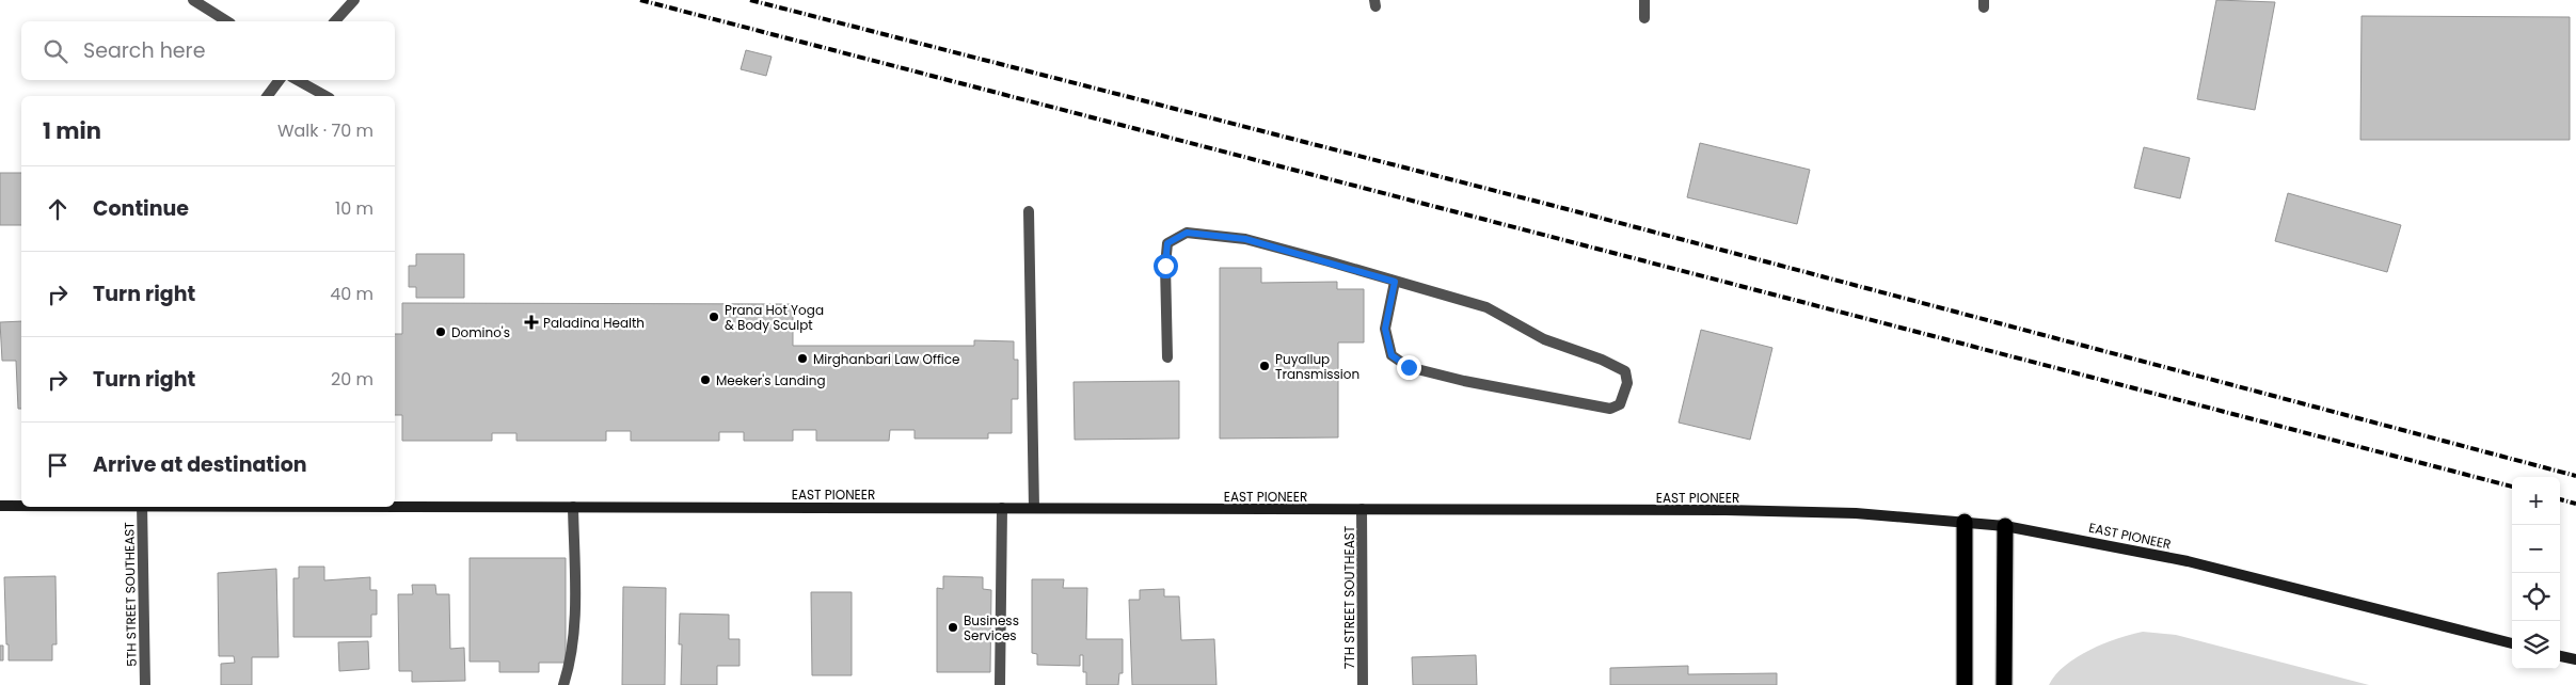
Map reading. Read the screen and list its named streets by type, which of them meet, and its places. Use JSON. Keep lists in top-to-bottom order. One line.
{"streets":{"main road":["EAST PIONEER"],"street":["5TH STREET SOUTHEAST","7TH STREET SOUTHEAST"]},"crossings":[["EAST PIONEER","7TH STREET SOUTHEAST"]],"places":{"other":["Prana Hot Yoga & Body Sculpt","Domino's","Mirghanbari Law Office","Puyallup Transmission","Meeker's Landing","Business Services"],"health":["Paladina Health"]},"page":{"search":"Search here","heading":["1 min","Walk · 70 m"],"list":[["Continue","10 m"],["Turn right","40 m"],["Turn right","20 m"],"Arrive at destination"],"map_buttons":["+","−"]}}
